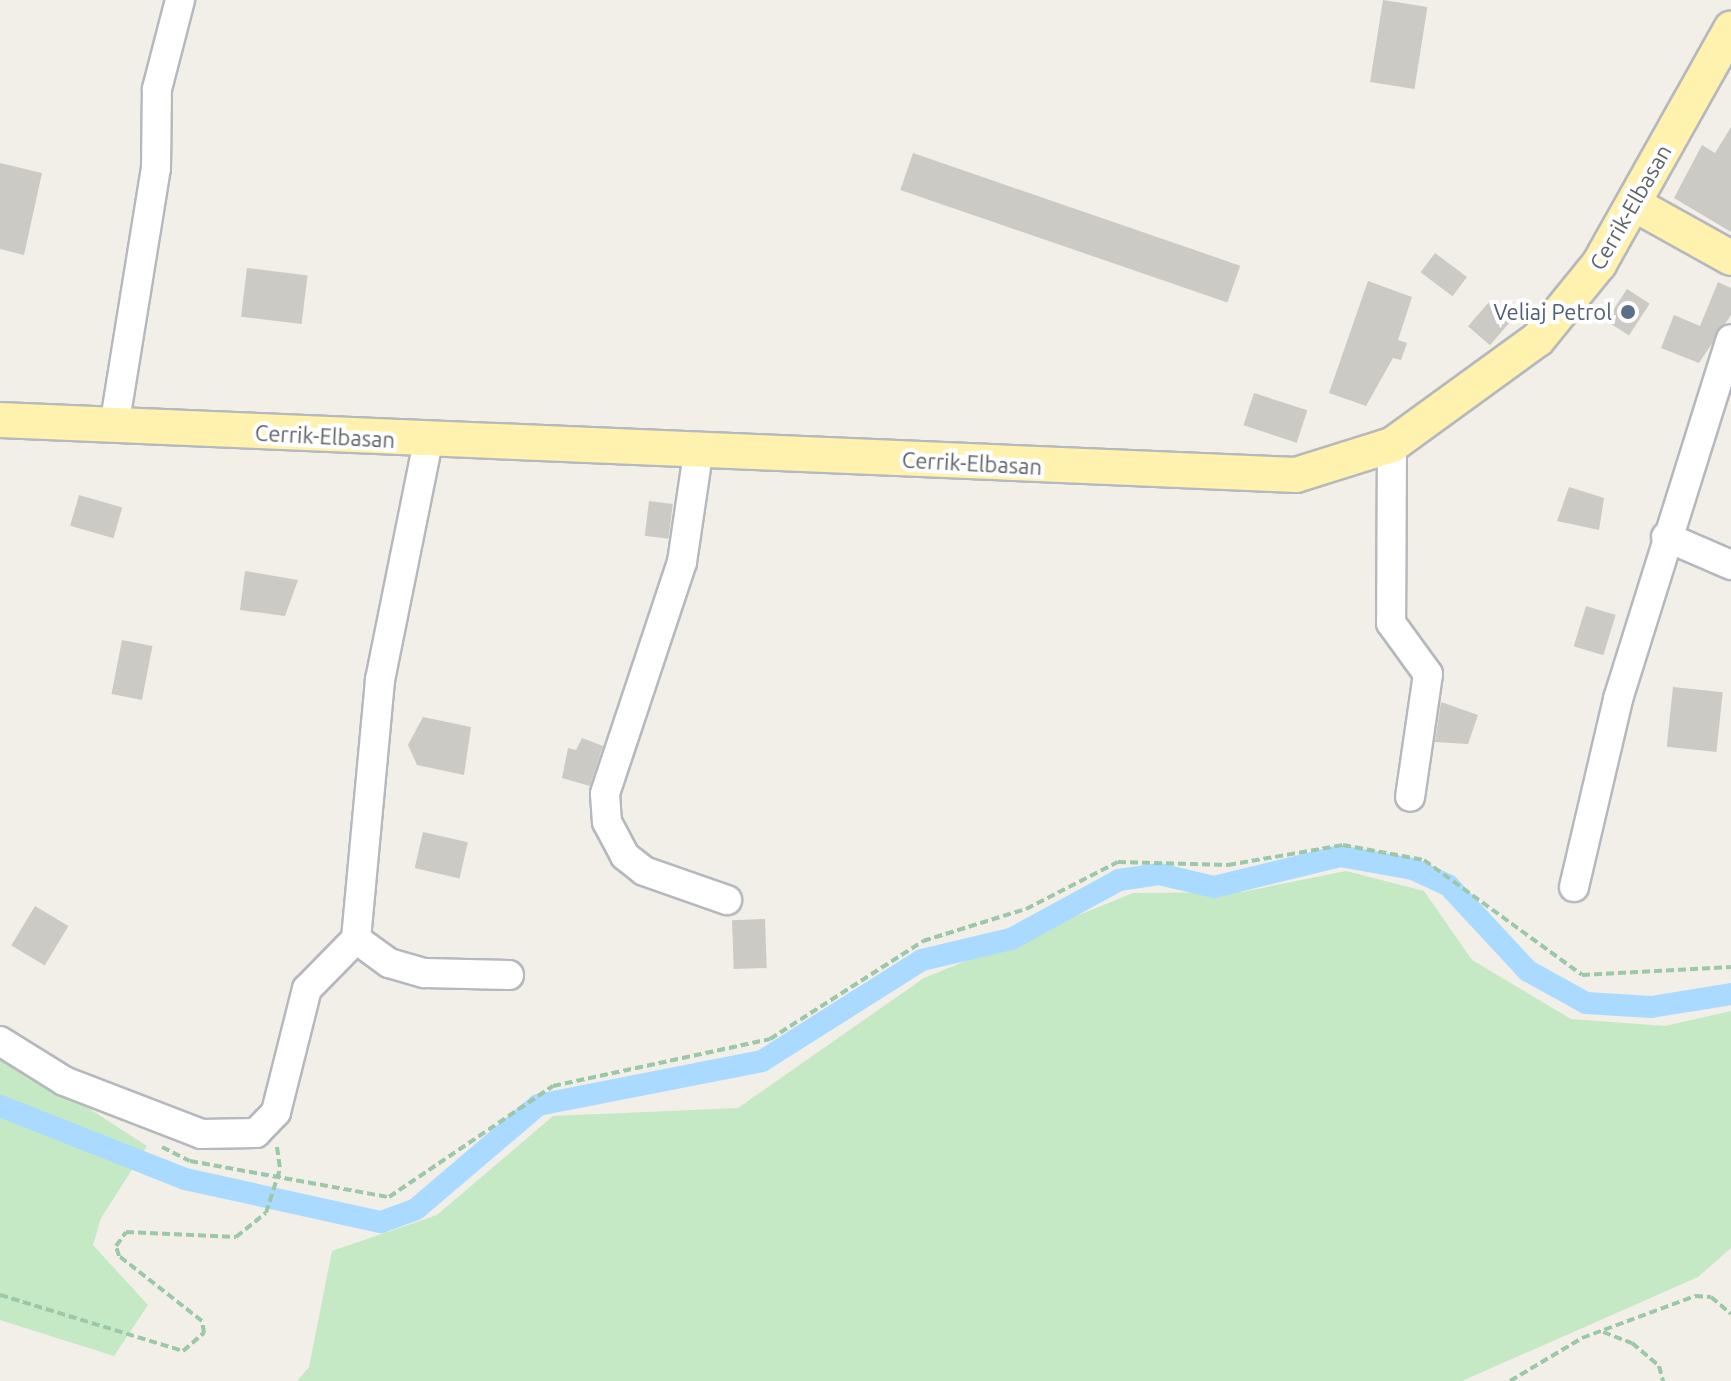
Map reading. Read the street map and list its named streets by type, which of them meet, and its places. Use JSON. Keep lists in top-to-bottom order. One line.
{"streets":{"main road":["Cerrik-Elbasan"]},"places":["Veliaj Petrol"]}
